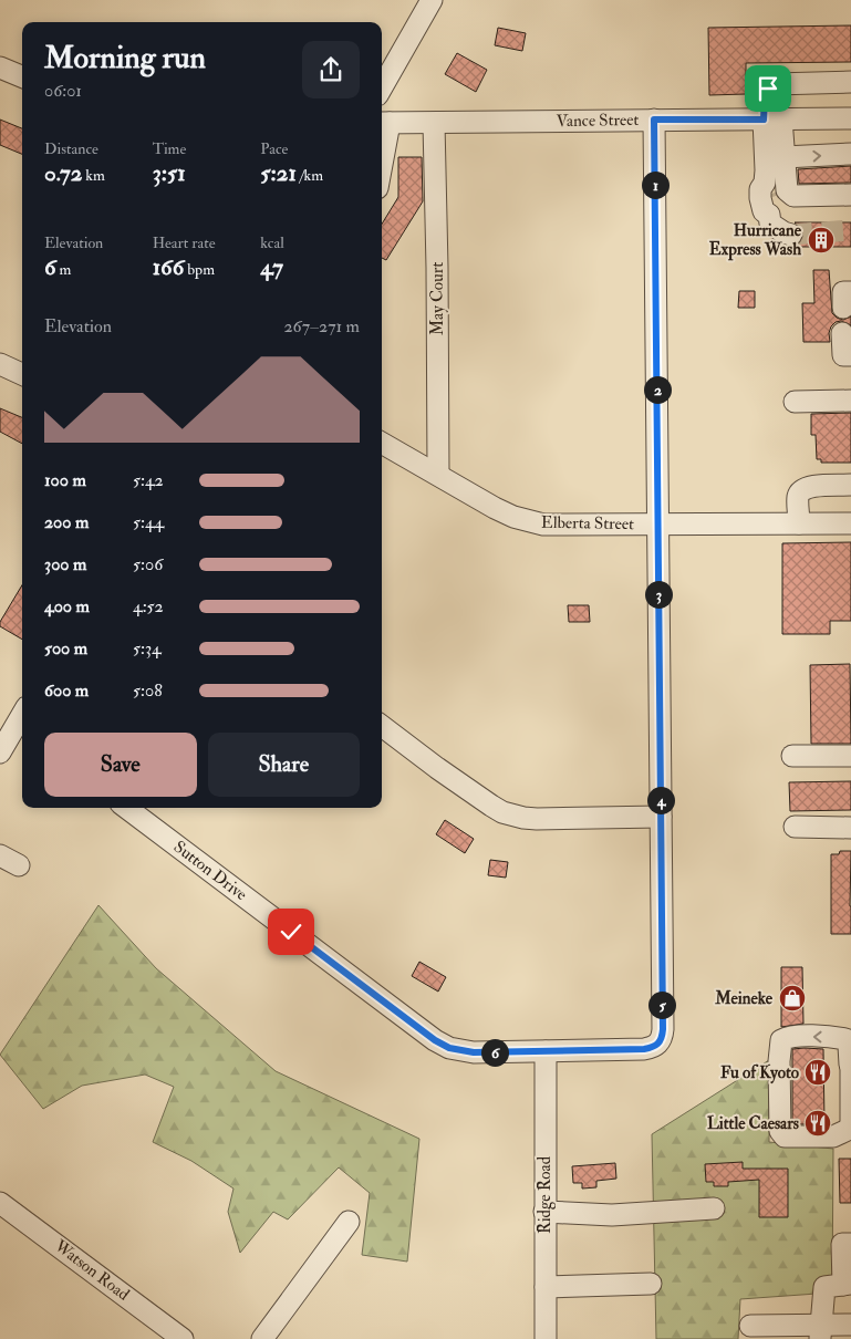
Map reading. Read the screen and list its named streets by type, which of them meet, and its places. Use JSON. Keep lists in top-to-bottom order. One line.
{"streets":{"street":["Vance Street","May Court","Elberta Street","Sutton Drive","Ridge Road","Watson Road"]},"crossings":[["Vance Street","May Court"],["May Court","Elberta Street"],["Sutton Drive","Ridge Road"]],"places":{"building":["Hurricane Express Wash"],"shop":["Meineke"],"restaurant":["Fu of Kyoto","Little Caesars"]},"page":{"heading":["Morning run","06:01"],"stats":[["Distance","0.72 km"],["Time","3:51"],["Pace","5:21 /km"],["Elevation","6 m"],["Heart rate","166 bpm"],["kcal","47"]],"pins":["1","2","3","4","5","6"],"chart":["Elevation","267–271 m"],"list":[{"name":"100 m","note":"5:42"},{"name":"200 m","note":"5:44"},{"name":"300 m","note":"5:06"},{"name":"400 m","note":"4:52"},{"name":"500 m","note":"5:34"},{"name":"600 m","note":"5:08"}],"buttons":["Save","Share"]}}
